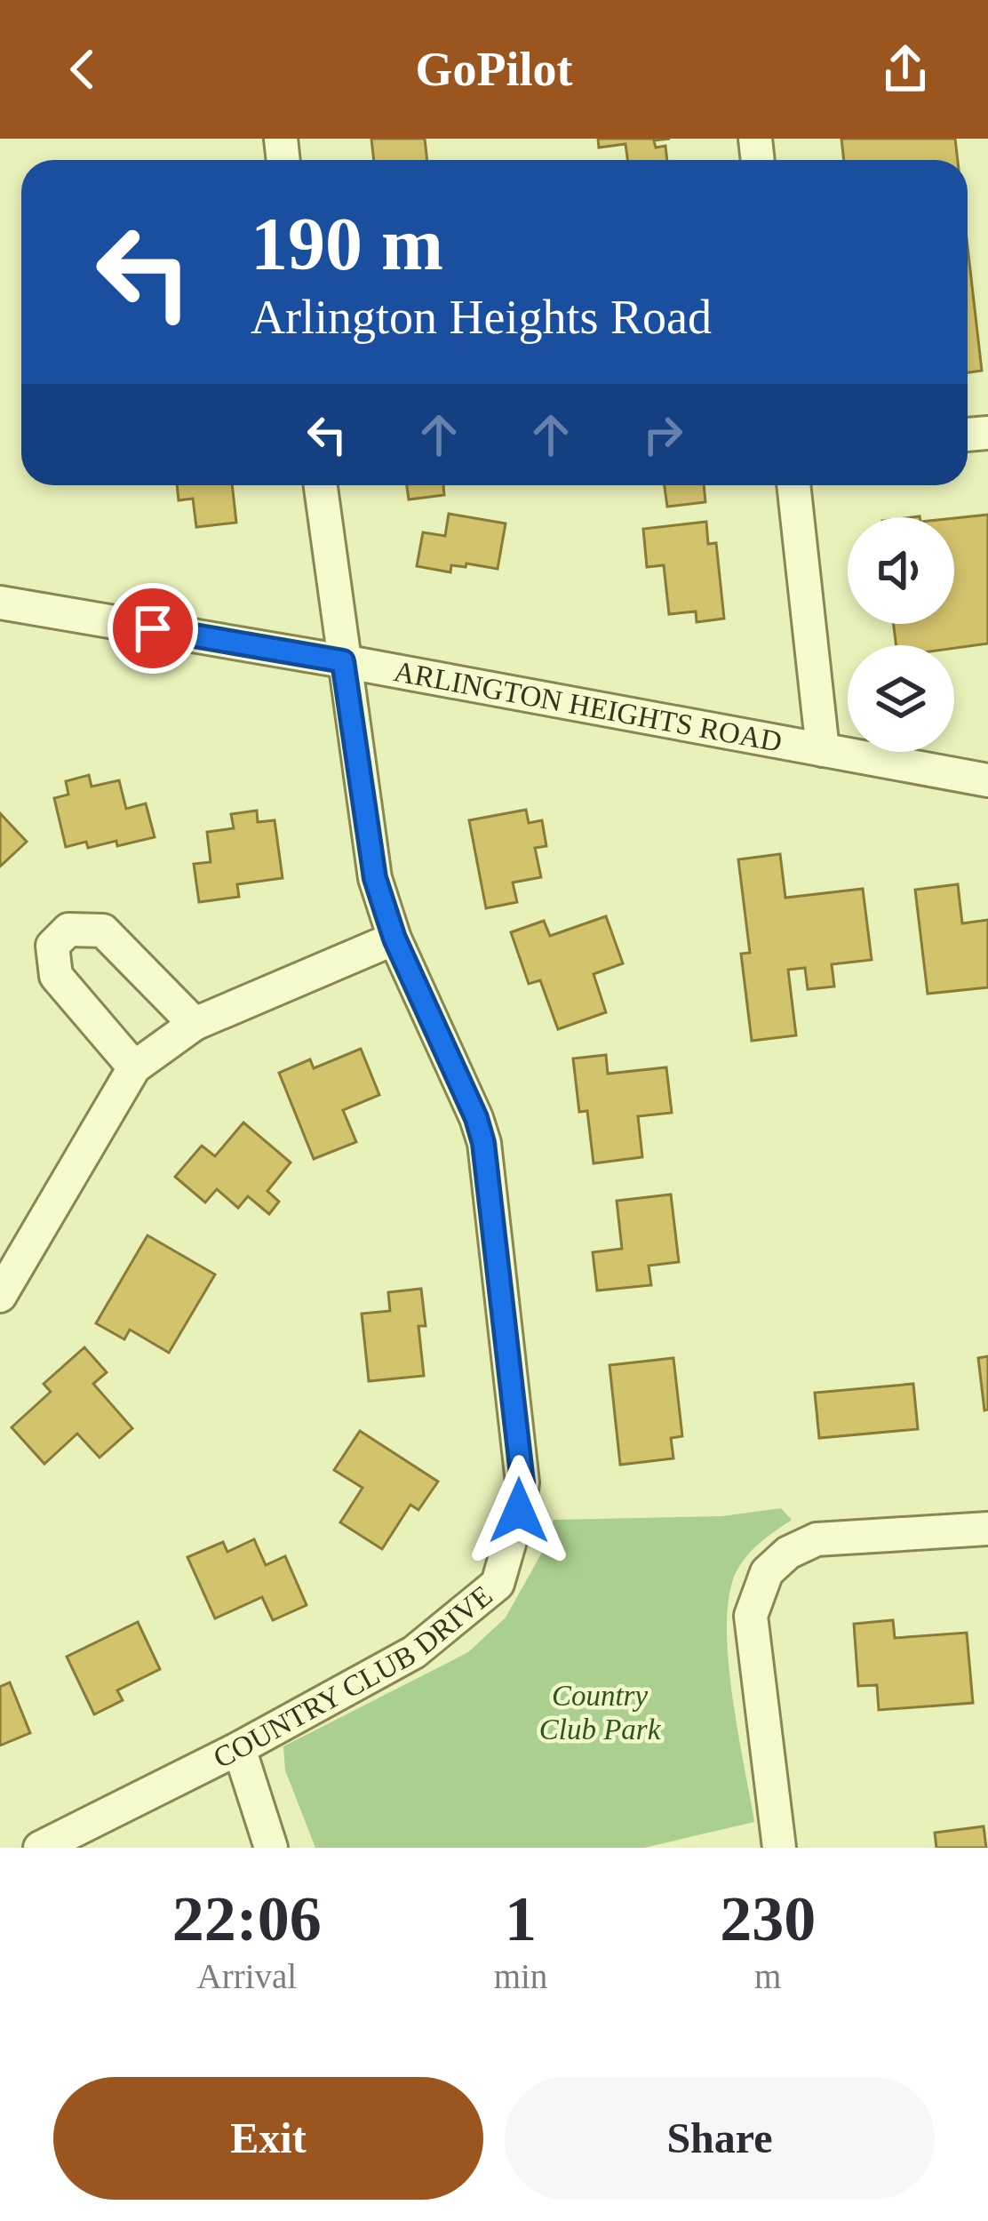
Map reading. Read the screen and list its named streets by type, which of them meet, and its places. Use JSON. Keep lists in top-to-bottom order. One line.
{"streets":{"street":["ARLINGTON HEIGHTS ROAD","COUNTRY CLUB DRIVE"]},"crossings":[["ARLINGTON HEIGHTS ROAD","COUNTRY CLUB DRIVE"]],"parks":["Country Club Park"],"page":{"header":"GoPilot","turn":["190 m","Arlington Heights Road"],"eta":["22:06","Arrival","1","min","230","m"],"buttons":["Exit","Share"]}}
